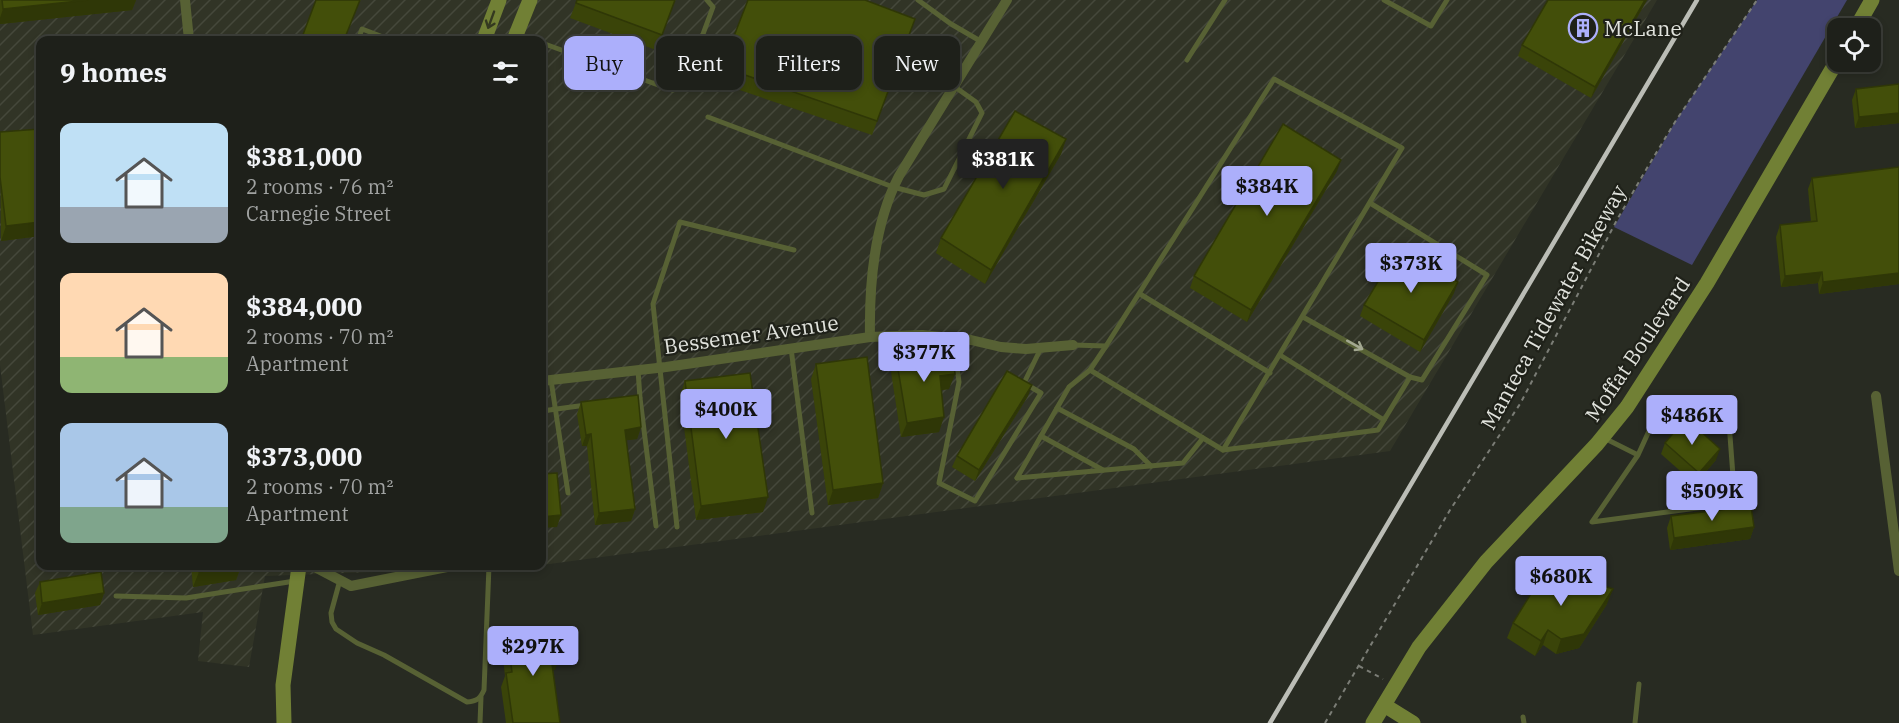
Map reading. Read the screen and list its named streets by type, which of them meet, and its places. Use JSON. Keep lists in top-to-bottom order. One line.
{"streets":{"main road":["Moffat Boulevard"],"street":["Bessemer Avenue"],"path":["Manteca Tidewater Bikeway"]},"places":{"building":["McLane"]},"page":{"chip":["Buy","Rent","Filters","New"],"heading":"9 homes","list":[{"name":"$381,000","note":"2 rooms · 76 m² · Carnegie Street"},{"name":"$384,000","note":"2 rooms · 70 m² · Apartment"},{"name":"$373,000","note":"2 rooms · 70 m² · Apartment"}],"price":["$381K","$384K","$373K","$377K","$400K","$486K","$509K","$680K","$297K"]}}
